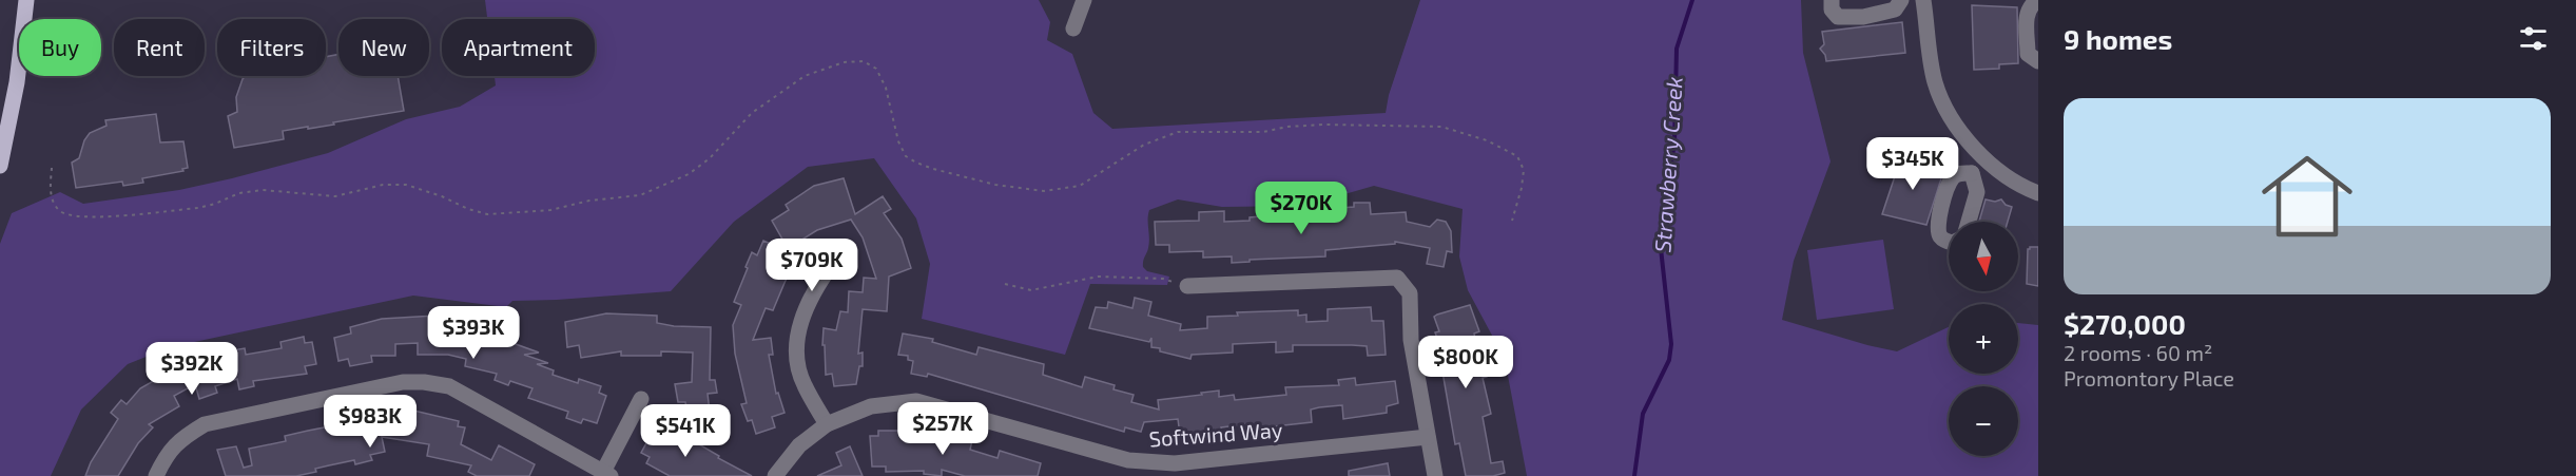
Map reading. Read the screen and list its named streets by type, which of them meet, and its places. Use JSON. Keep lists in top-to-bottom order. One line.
{"streets":{"street":["Softwind Way"]},"water":["Strawberry Creek"],"north":"bottom","page":{"heading":"9 homes","chip":["Buy","Rent","Filters","New","Apartment"],"list":[{"name":"$270,000","note":"2 rooms · 60 m² · Promontory Place"}],"price":["$345K","$270K","$709K","$393K","$800K","$392K","$983K","$257K","$541K"],"map_buttons":["+","−"]}}
